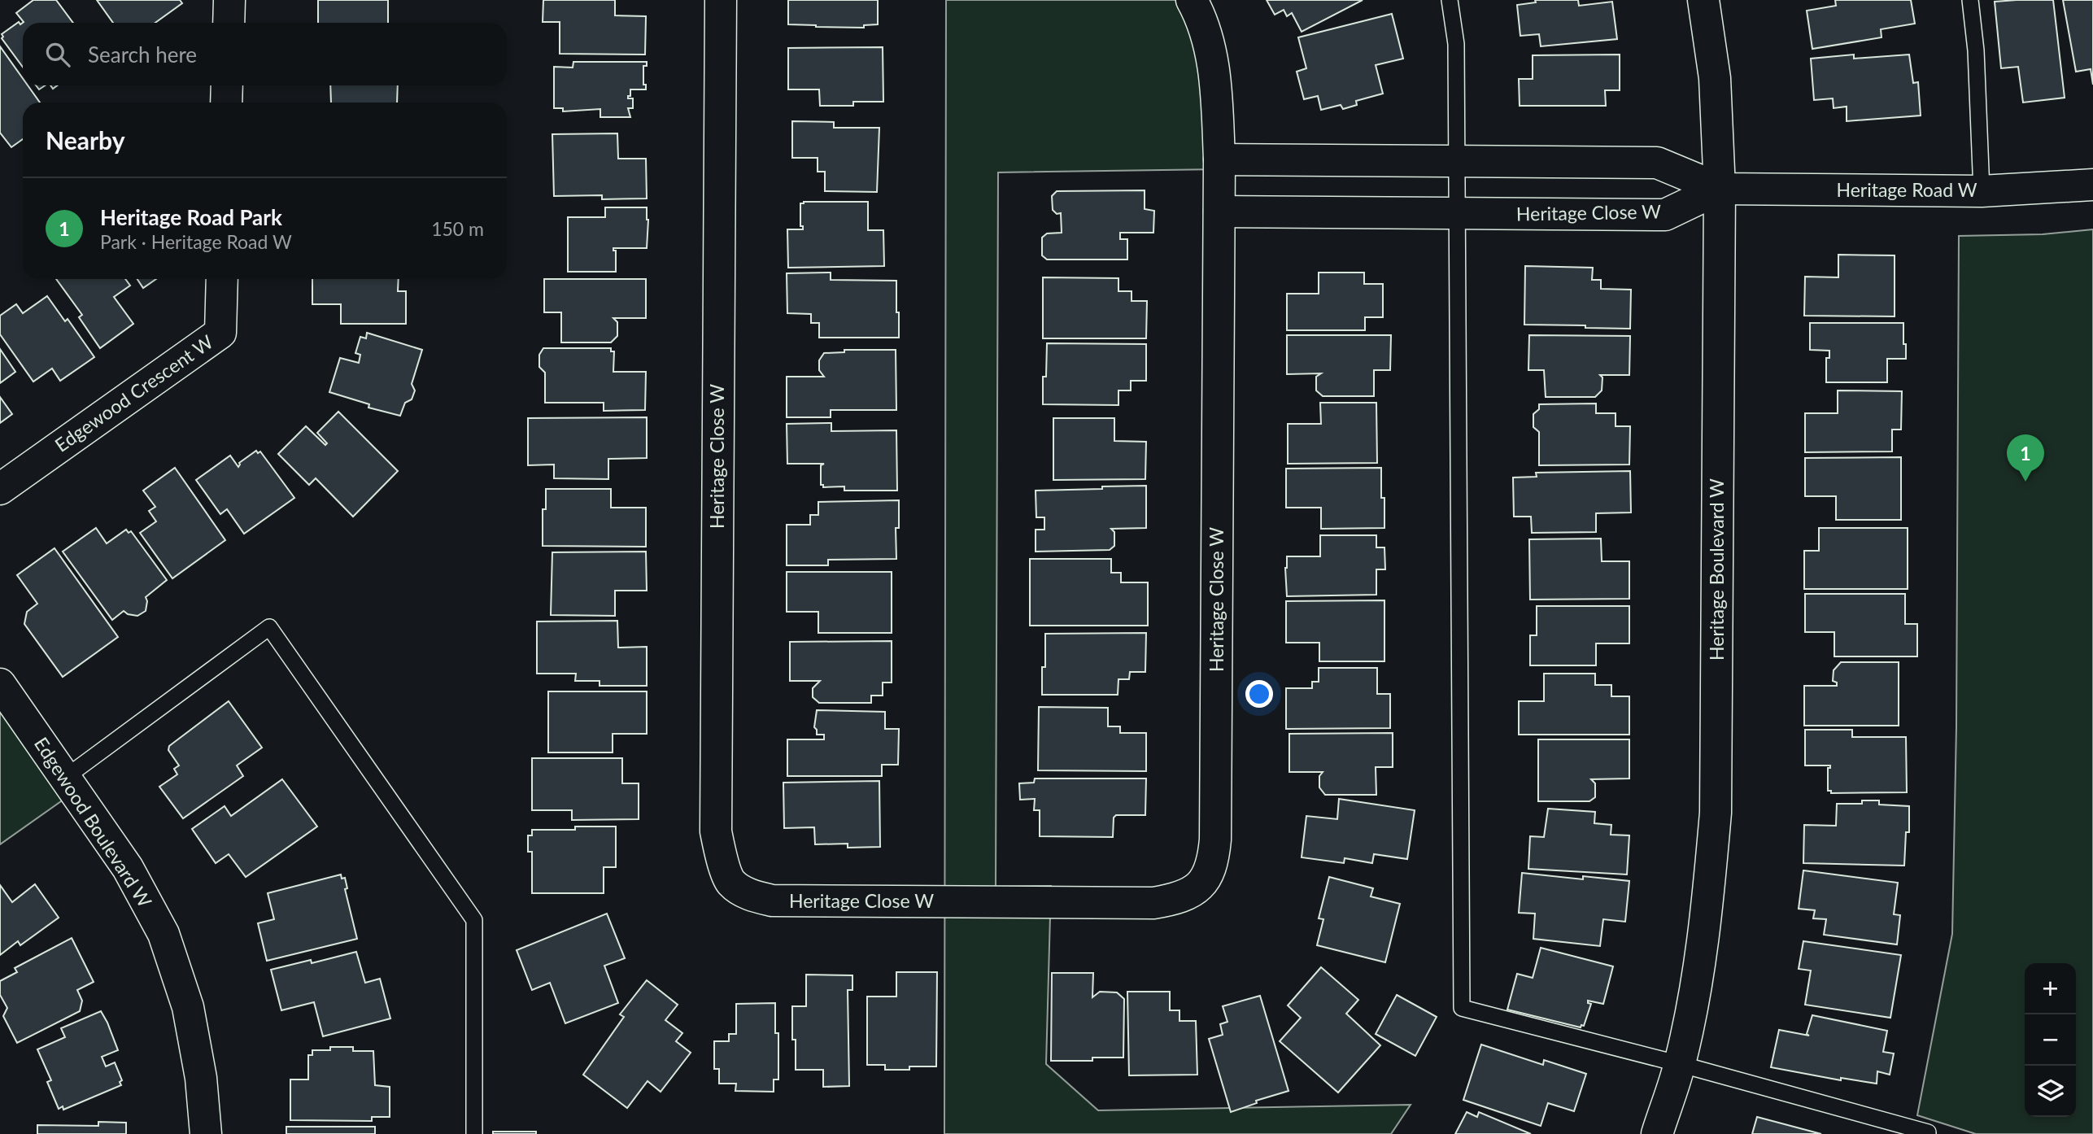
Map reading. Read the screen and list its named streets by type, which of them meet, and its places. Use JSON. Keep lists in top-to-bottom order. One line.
{"streets":{"street":["Heritage Road W","Heritage Close W","Edgewood Crescent W","Heritage Boulevard W","Edgewood Boulevard W"]},"crossings":[["Heritage Road W","Heritage Close W"],["Heritage Road W","Heritage Boulevard W"],["Heritage Close W","Heritage Boulevard W"]],"page":{"search":"Search here","heading":"Nearby","list":[{"mark":"1","name":"Heritage Road Park","note":"Park · Heritage Road W","value":"150 m"}],"pins":"1","map_buttons":["+","−"]}}
